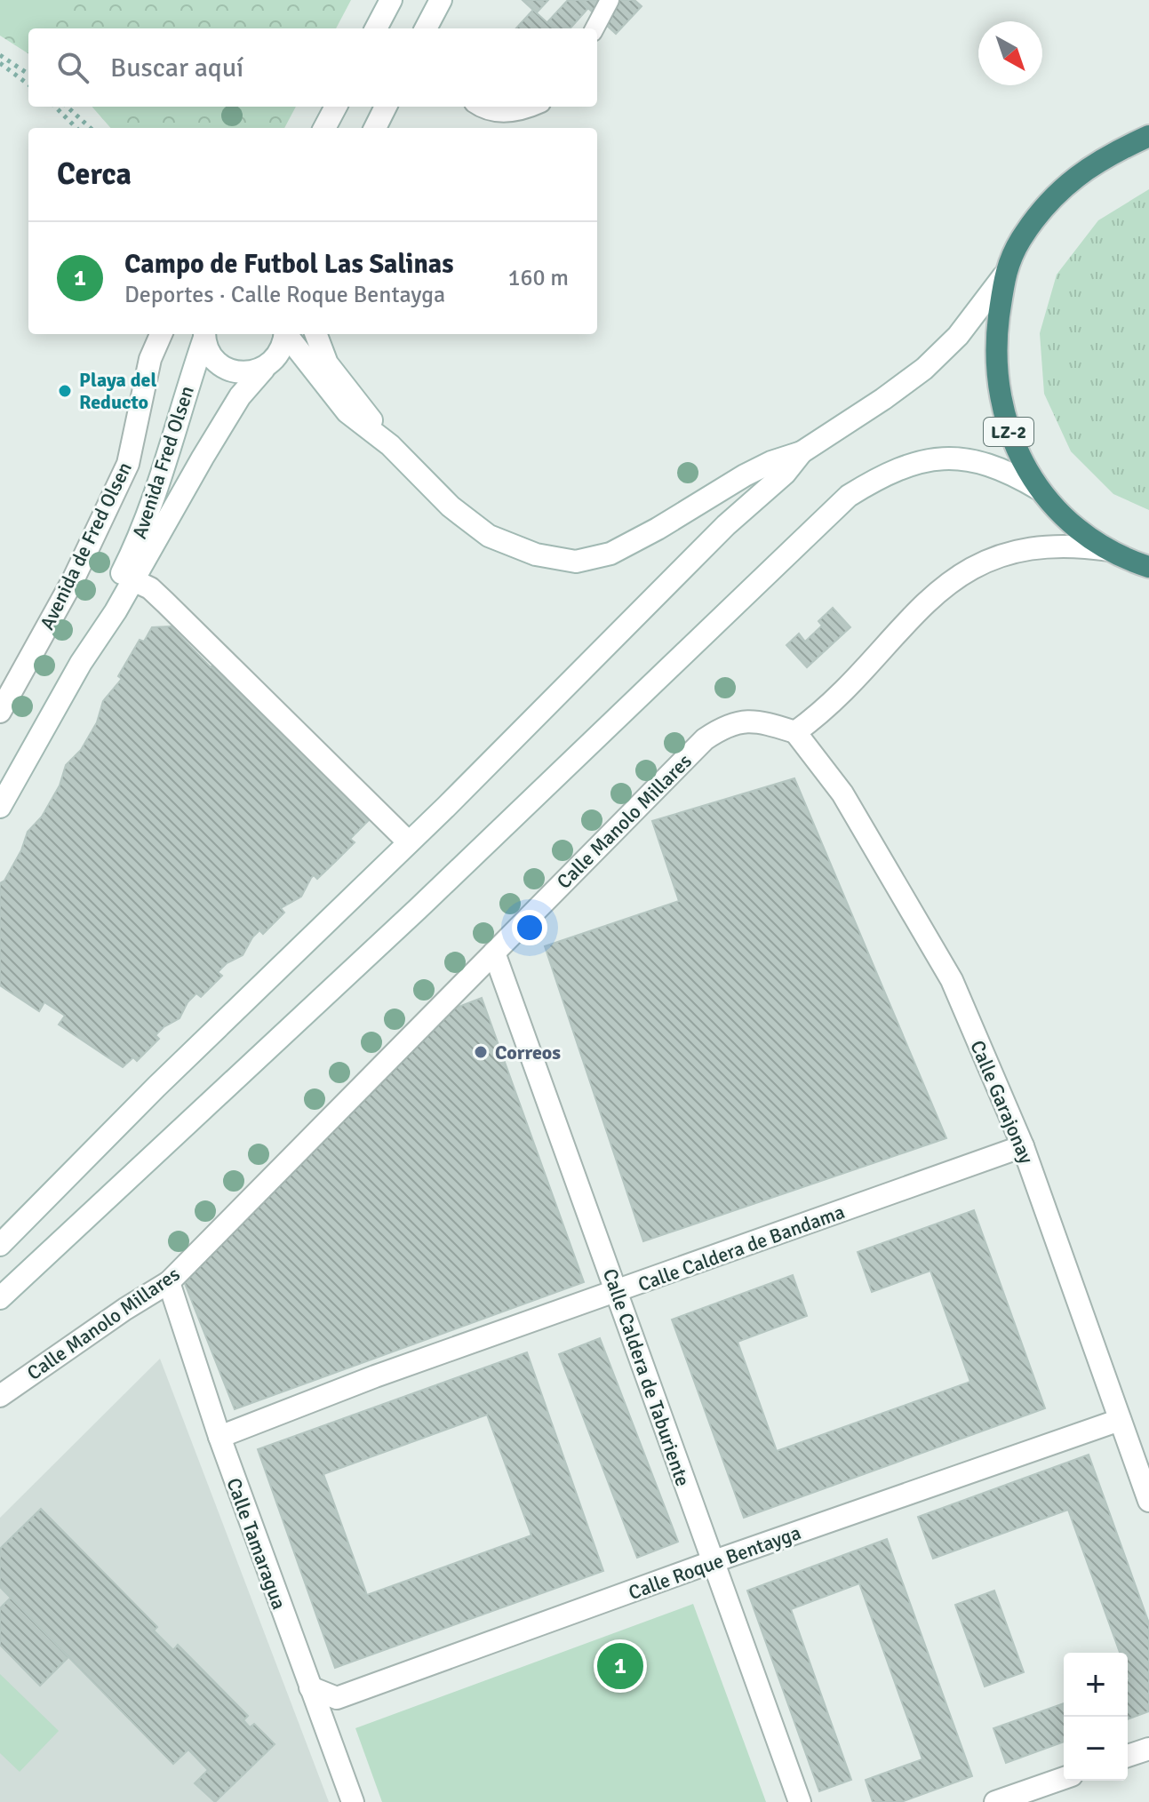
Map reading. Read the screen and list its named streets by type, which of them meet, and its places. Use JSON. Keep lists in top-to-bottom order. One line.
{"streets":{"highway":["LZ-2"],"street":["Avenida Fred Olsen","Avenida de Fred Olsen","Calle Manolo Millares","Calle Garajonay","Calle Caldera de Bandama","Calle Caldera de Taburiente","Calle Tamaragua","Calle Roque Bentayga"]},"crossings":[["Calle Manolo Millares","Calle Garajonay"],["Calle Manolo Millares","Calle Caldera de Taburiente"],["Calle Manolo Millares","Calle Tamaragua"],["Calle Garajonay","Calle Caldera de Bandama"],["Calle Garajonay","Calle Roque Bentayga"],["Calle Caldera de Bandama","Calle Caldera de Taburiente"],["Calle Caldera de Bandama","Calle Tamaragua"],["Calle Caldera de Taburiente","Calle Roque Bentayga"],["Calle Tamaragua","Calle Roque Bentayga"]],"places":["Playa del Reducto","Correos"],"north":"bottom right","page":{"search":"Buscar aquí","heading":"Cerca","list":[{"mark":"1","name":"Campo de Futbol Las Salinas","note":"Deportes · Calle Roque Bentayga","value":"160 m"}],"pins":"1","map_buttons":["+","−"]}}
